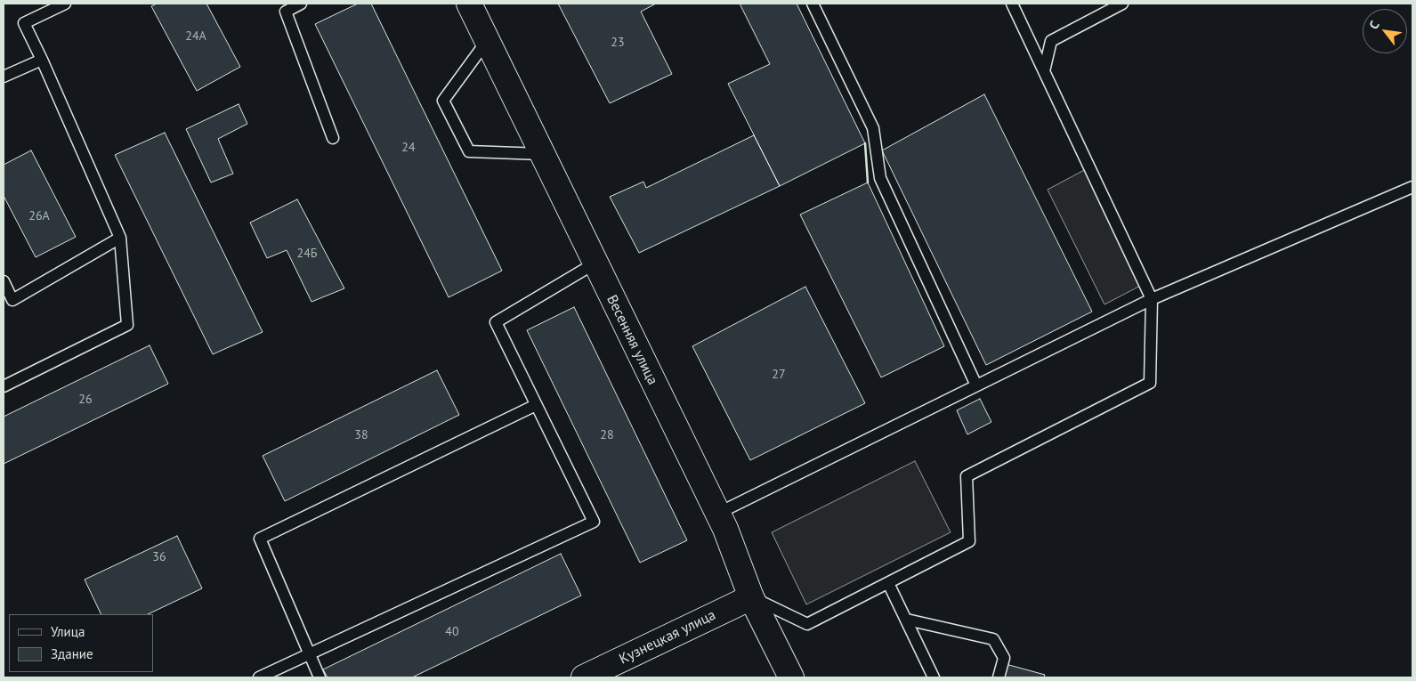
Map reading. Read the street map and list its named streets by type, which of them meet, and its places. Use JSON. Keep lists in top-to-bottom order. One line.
{"streets":{"main road":["Весенняя улица","Кузнецкая улица"]},"crossings":[["Весенняя улица","Кузнецкая улица"]],"house_numbers":["24А","23","24","26А","24Б","27","26","38","28","36","40"],"legend":["Улица","Здание"],"north":"top left"}
